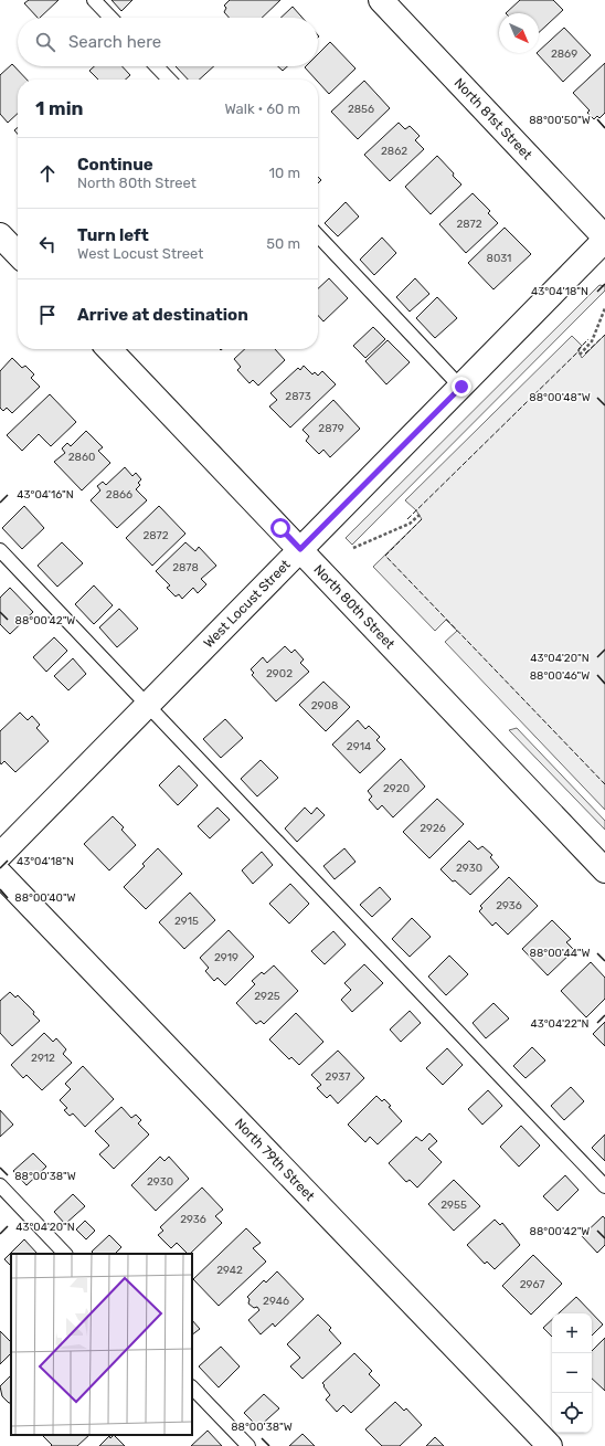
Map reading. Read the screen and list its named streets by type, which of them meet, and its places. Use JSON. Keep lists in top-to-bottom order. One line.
{"streets":{"street":["North 81st Street","West Locust Street","North 80th Street","North 79th Street"]},"crossings":[["North 81st Street","West Locust Street"],["West Locust Street","North 80th Street"]],"house_numbers":["2869","2856","2862","2872","8031","2873","2879","2860","2866","2872","2878","2902","2908","2914","2920","2926","2930","2936","2915","2919","2925","2912","2937","2930","2955","2936","2942","2967","2946"],"north":"bottom right","page":{"search":"Search here","heading":["1 min","Walk · 60 m"],"list":[["Continue","North 80th Street","10 m"],["Turn left","West Locust Street","50 m"],"Arrive at destination"],"map_buttons":["+","−"]},"coordinates":["88°00'50\"W","43°04'18\"N","88°00'48\"W","43°04'16\"N","88°00'42\"W","43°04'20\"N","88°00'46\"W","88°00'40\"W","88°00'44\"W","43°04'22\"N","88°00'38\"W"]}
